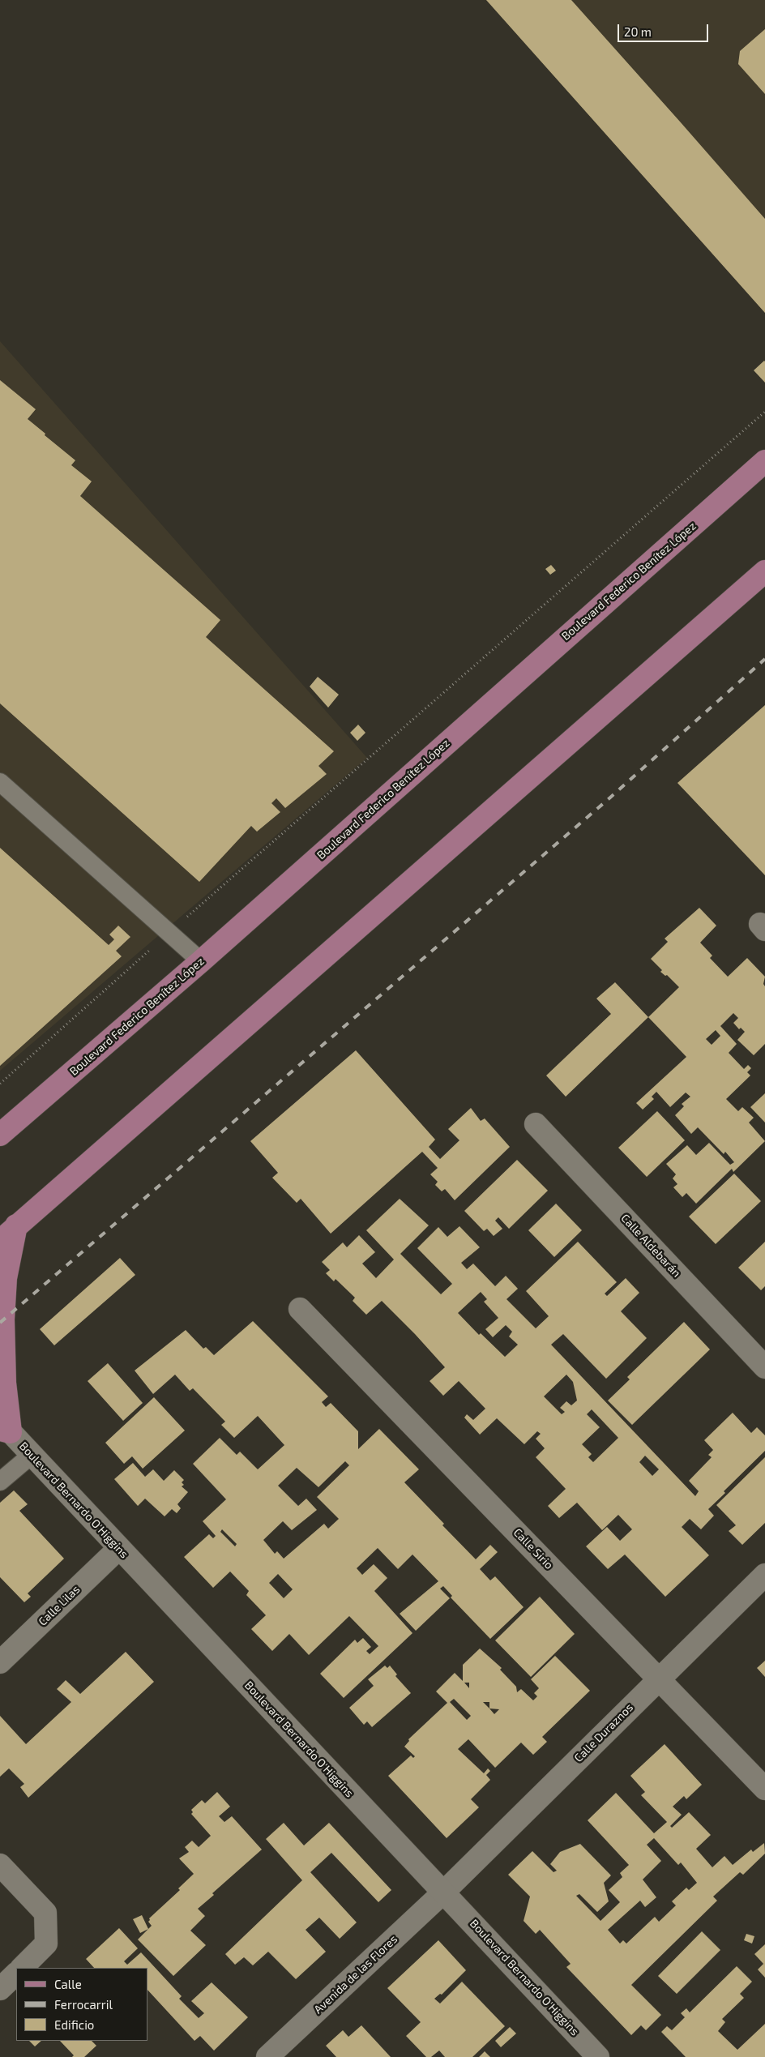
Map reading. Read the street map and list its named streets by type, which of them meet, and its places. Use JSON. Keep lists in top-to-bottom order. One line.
{"streets":{"main road":["Boulevard Federico Benítez López"],"street":["Calle Aldebarán","Boulevard Bernardo O'Higgins","Calle Sirio","Calle Lilas","Calle Duraznos","Avenida de las Flores"]},"crossings":[["Boulevard Bernardo O'Higgins","Calle Lilas"],["Boulevard Bernardo O'Higgins","Calle Duraznos"],["Boulevard Bernardo O'Higgins","Avenida de las Flores"],["Calle Sirio","Calle Duraznos"],["Calle Duraznos","Avenida de las Flores"]],"legend":["Calle","Ferrocarril","Edificio"],"scale_bar":"20 m"}
